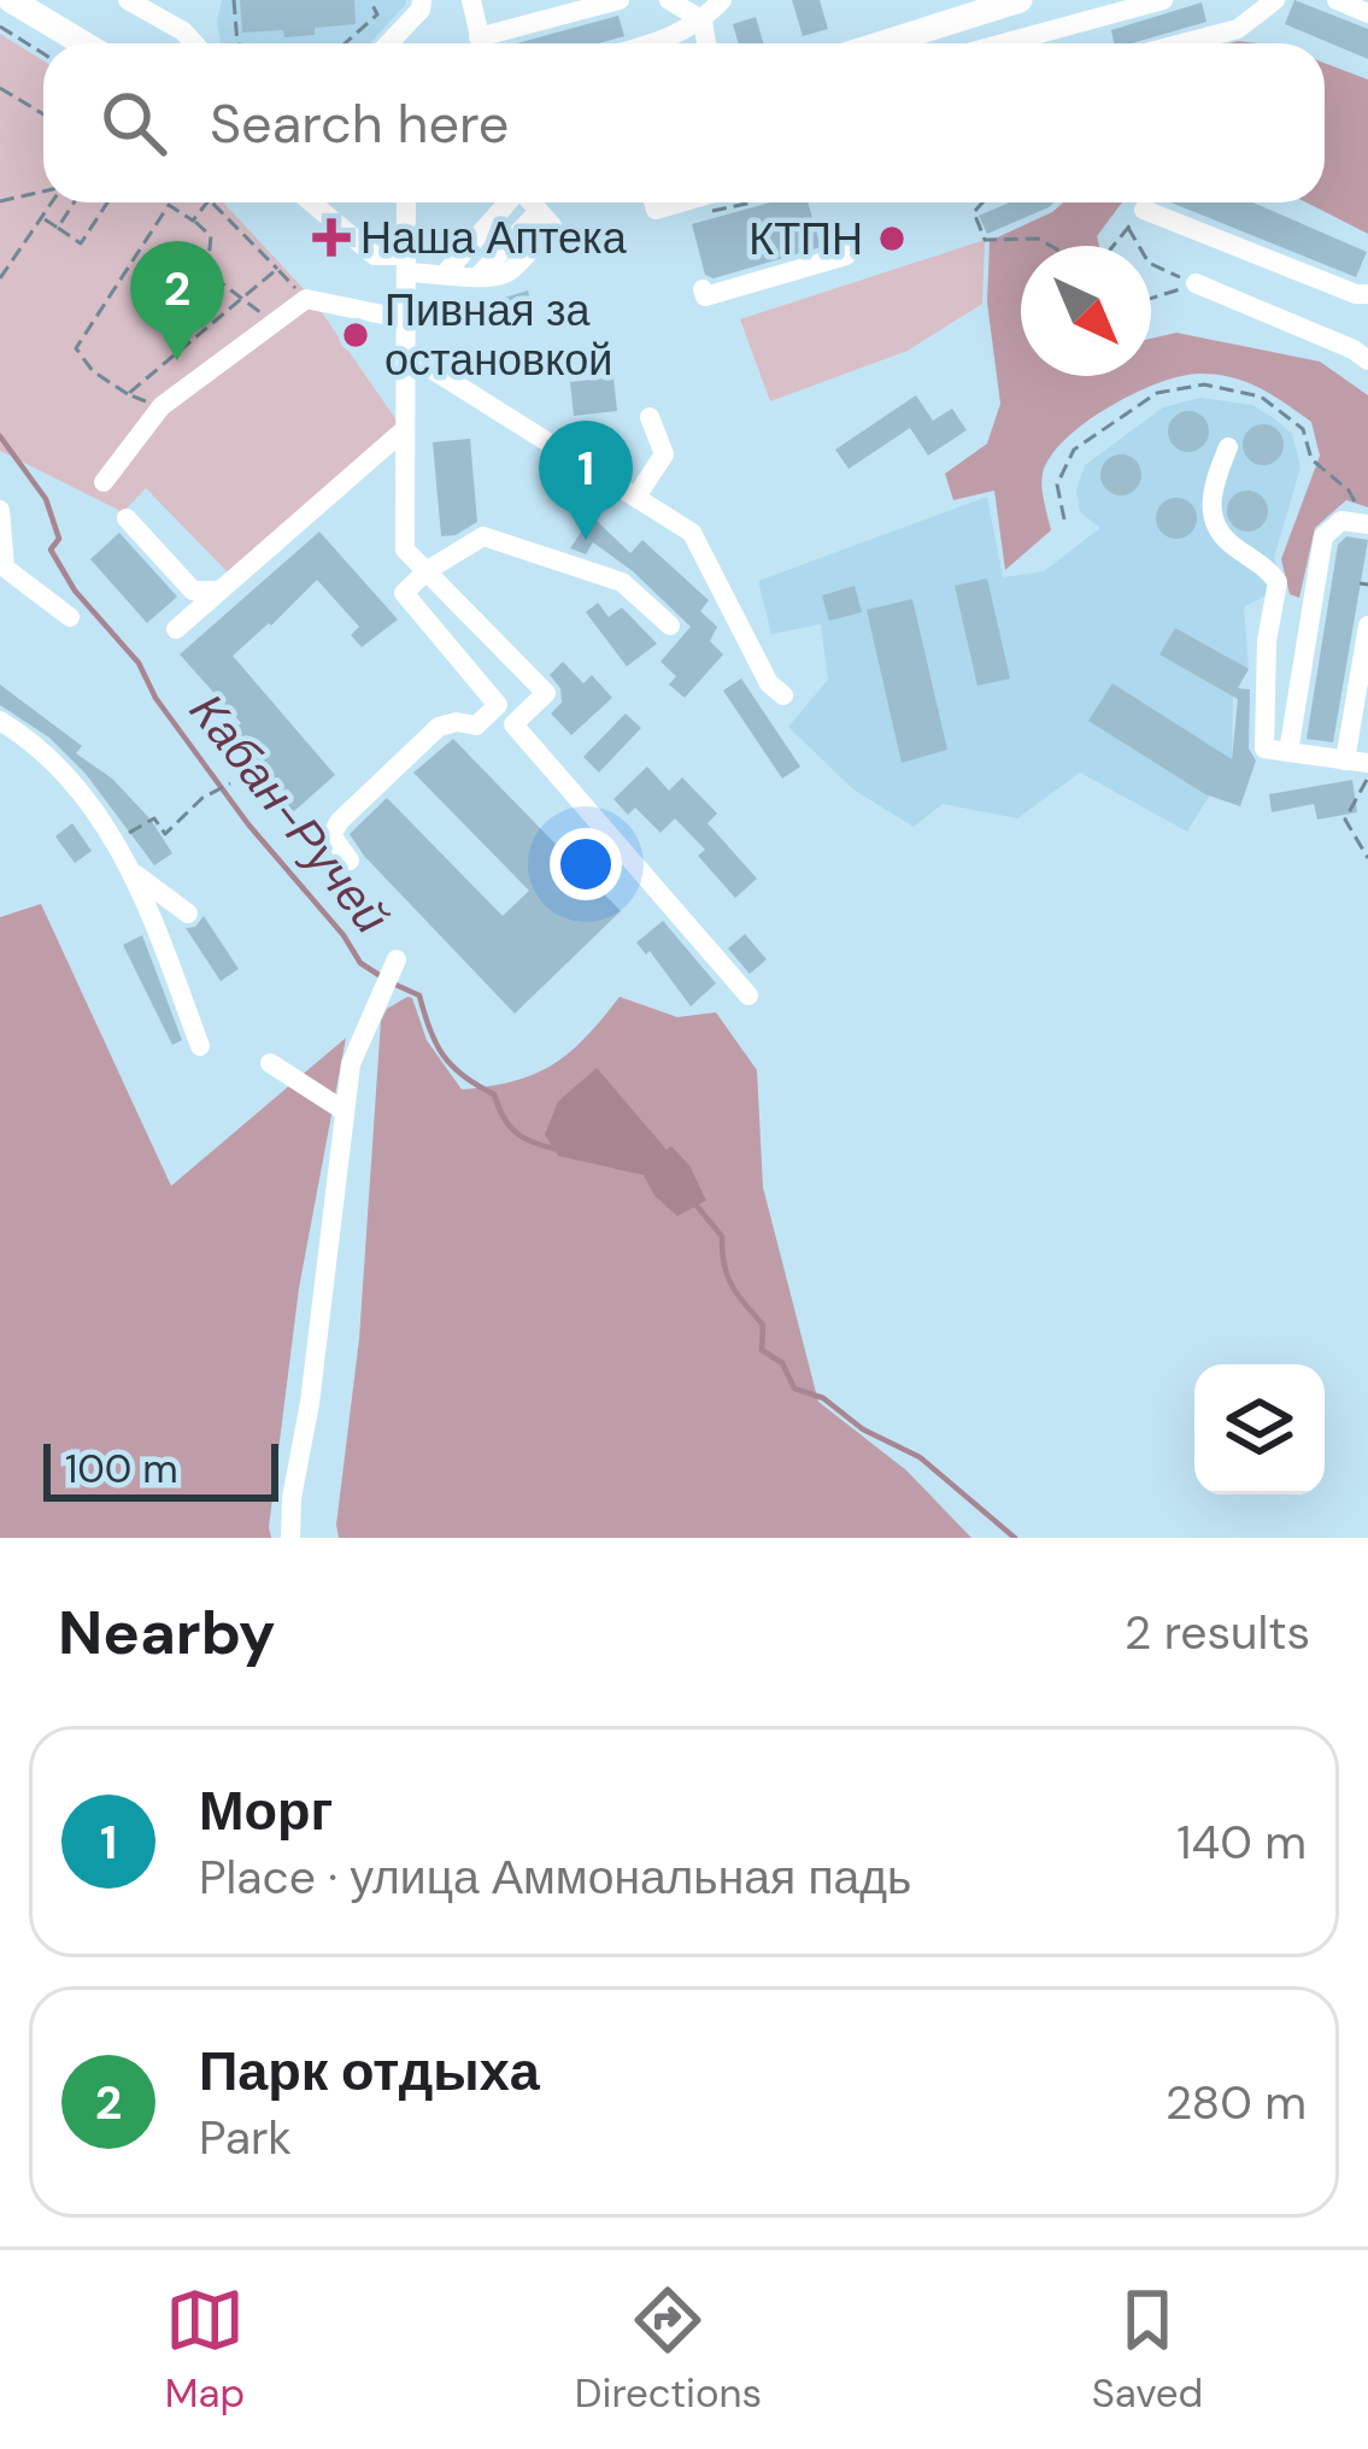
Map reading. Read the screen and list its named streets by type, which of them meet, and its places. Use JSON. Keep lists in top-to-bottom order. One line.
{"water":["Кабан-Ручей"],"places":{"health":["Наша Аптека"],"other":["КТПН","Пивная за остановкой"]},"scale_bar":"100 m","north":"bottom right","page":{"search":"Search here","pins":["2","1"],"scale":"100 m","heading":["Nearby","2 results"],"list":[{"mark":"1","name":"Морг","note":"Place · улица Аммональная падь","value":"140 m"},{"mark":"2","name":"Парк отдыха","note":"Park","value":"280 m"}],"nav":["Map","Directions","Saved"]}}
